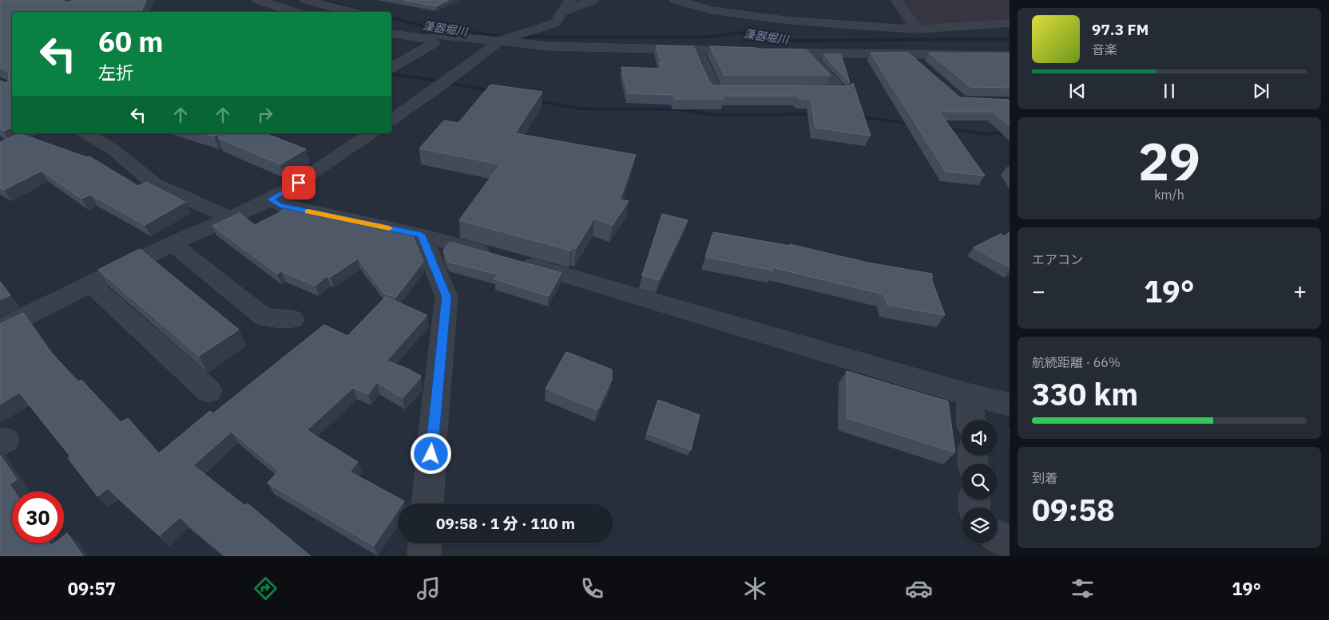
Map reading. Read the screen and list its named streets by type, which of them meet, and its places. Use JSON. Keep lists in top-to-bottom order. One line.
{"water":["藻器堀川"],"page":{"turn":["60 m","左折"],"song":["97.3 FM","音楽"],"tile":[["29","km/h"],"エアコン",["航続距離 · 66%","330 km"],["到着","09:58"]],"heat":["−","19°","+"],"limit":"30","trip":"09:58 · 1 分 · 110 m","tabs":["09:57","19°"]}}
